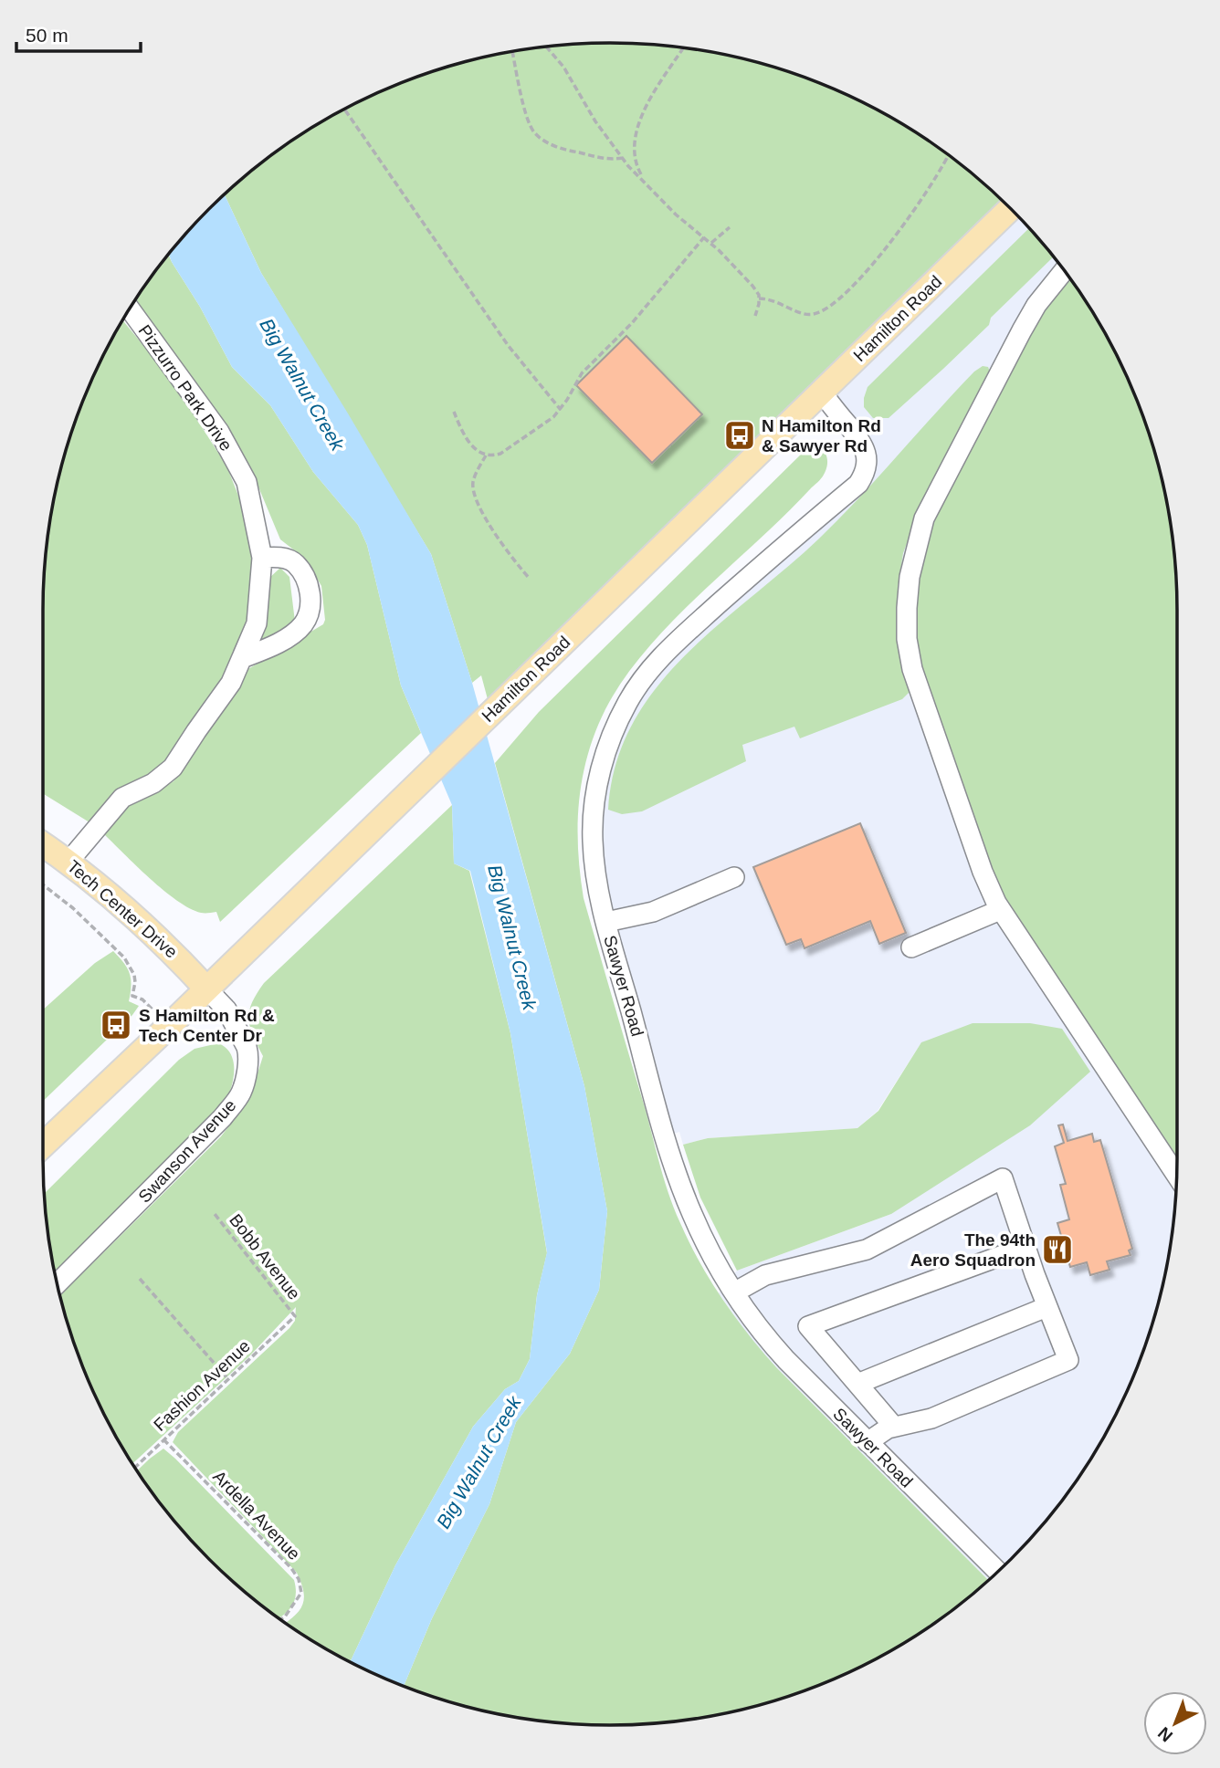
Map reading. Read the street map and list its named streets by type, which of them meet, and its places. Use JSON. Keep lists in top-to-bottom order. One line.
{"streets":{"main road":["Hamilton Road","Tech Center Drive"],"street":["Pizzurro Park Drive","Sawyer Road","Swanson Avenue"],"path":["Bobb Avenue","Fashion Avenue","Ardella Avenue"]},"crossings":[["Hamilton Road","Tech Center Drive"],["Hamilton Road","Sawyer Road"],["Hamilton Road","Swanson Avenue"],["Pizzurro Park Drive","Tech Center Drive"],["Tech Center Drive","Swanson Avenue"],["Bobb Avenue","Fashion Avenue"],["Fashion Avenue","Ardella Avenue"]],"water":["Big Walnut Creek"],"places":{"bus stop":["N Hamilton Rd & Sawyer Rd","S Hamilton Rd & Tech Center Dr"],"restaurant":["The 94th Aero Squadron"]},"scale_bar":"50 m","north":"bottom left"}
